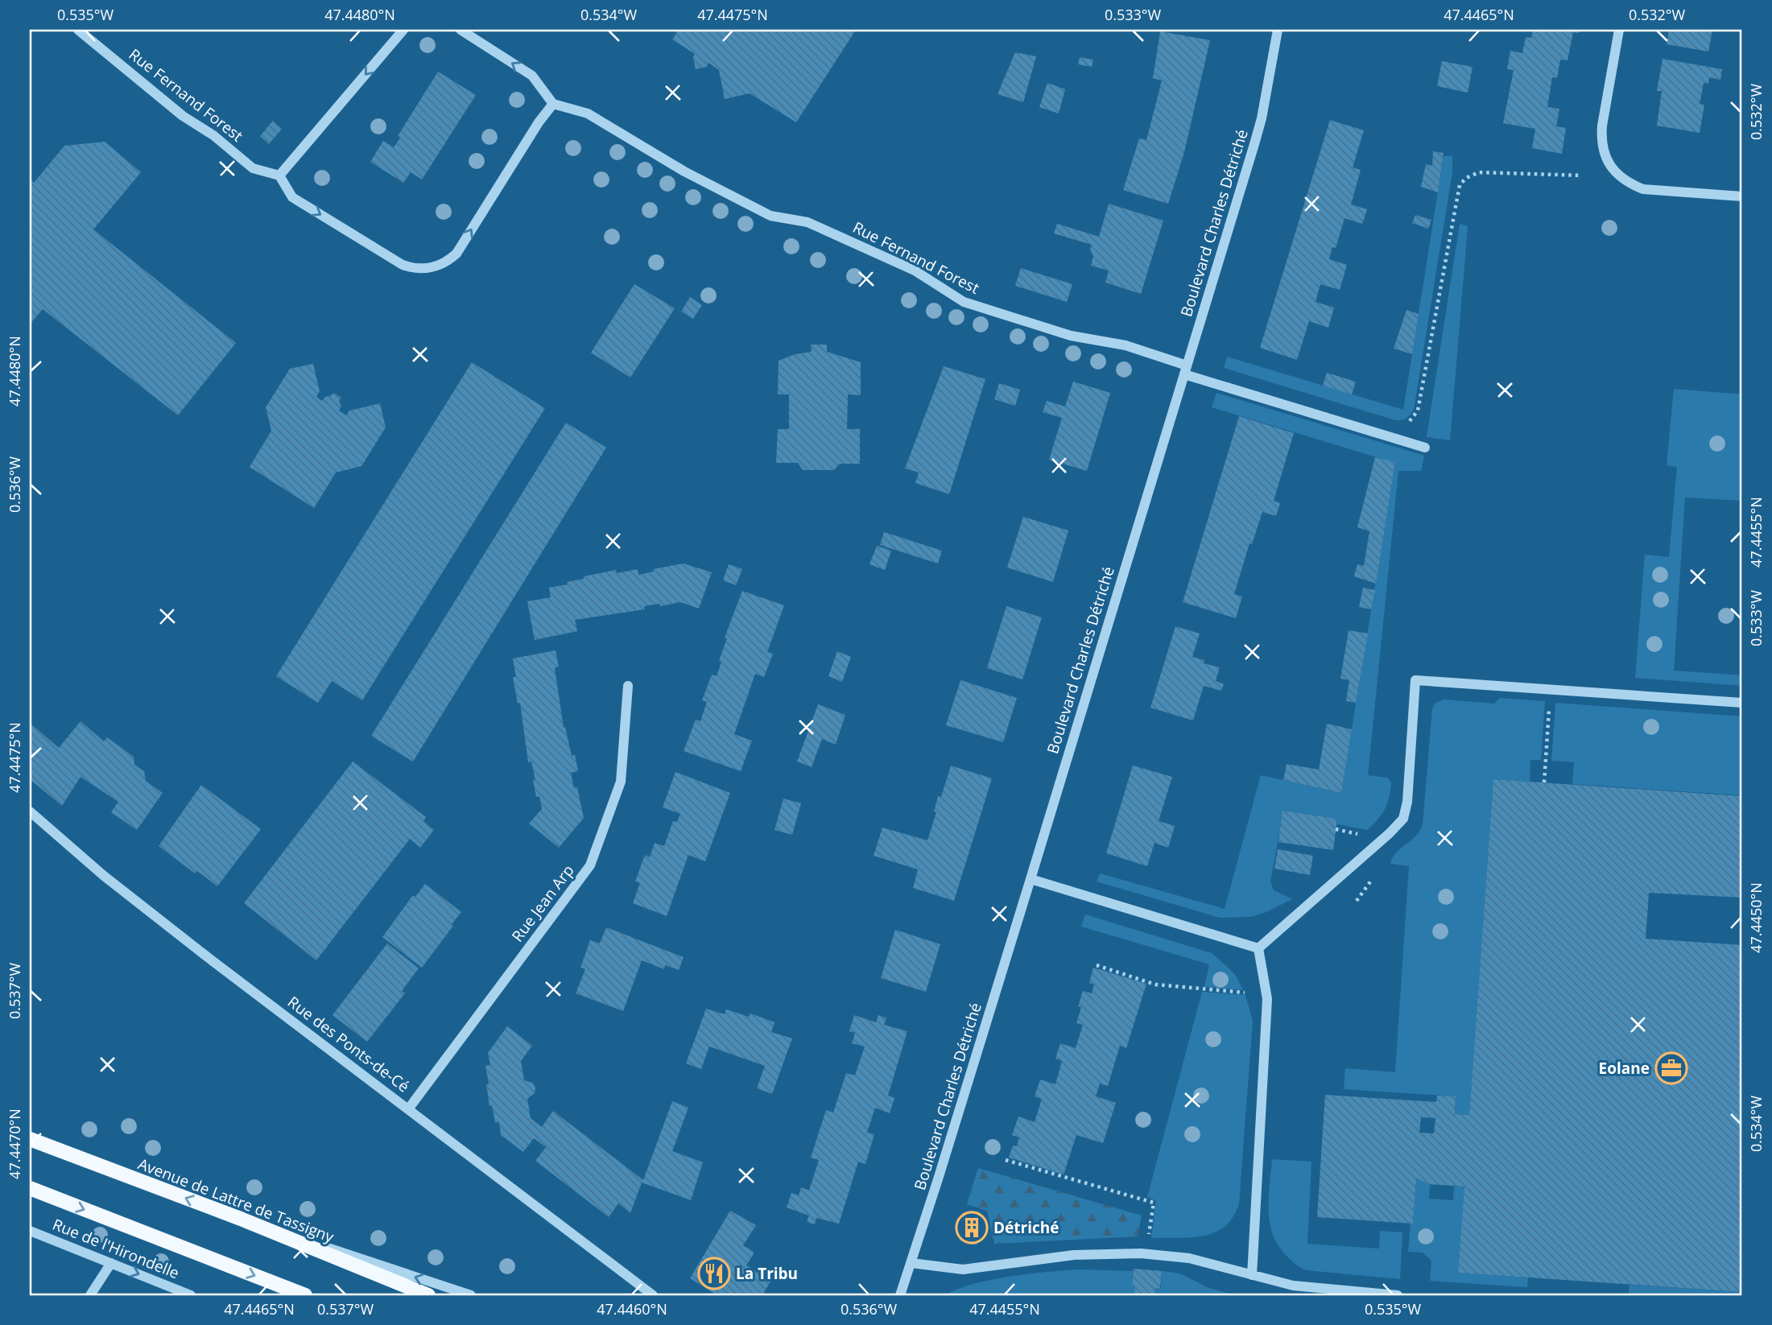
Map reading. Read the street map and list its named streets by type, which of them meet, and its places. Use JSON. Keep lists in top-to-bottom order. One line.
{"streets":{"main road":["Avenue de Lattre de Tassigny"],"street":["Rue Fernand Forest","Boulevard Charles Détriché","Rue Jean Arp","Rue des Ponts-de-Cé","Rue de l'Hirondelle"]},"crossings":[["Rue Fernand Forest","Boulevard Charles Détriché"],["Rue Jean Arp","Rue des Ponts-de-Cé"]],"one_way":["Rue de l'Hirondelle"],"places":{"office":["Eolane"],"building":["Détriché"],"restaurant":["La Tribu"]},"coordinates":["0.535°W","47.4480°N","0.534°W","47.4475°N","0.533°W","47.4465°N","0.532°W","0.536°W","47.4455°N","47.4450°N","0.537°W","47.4470°N","47.4460°N"]}
